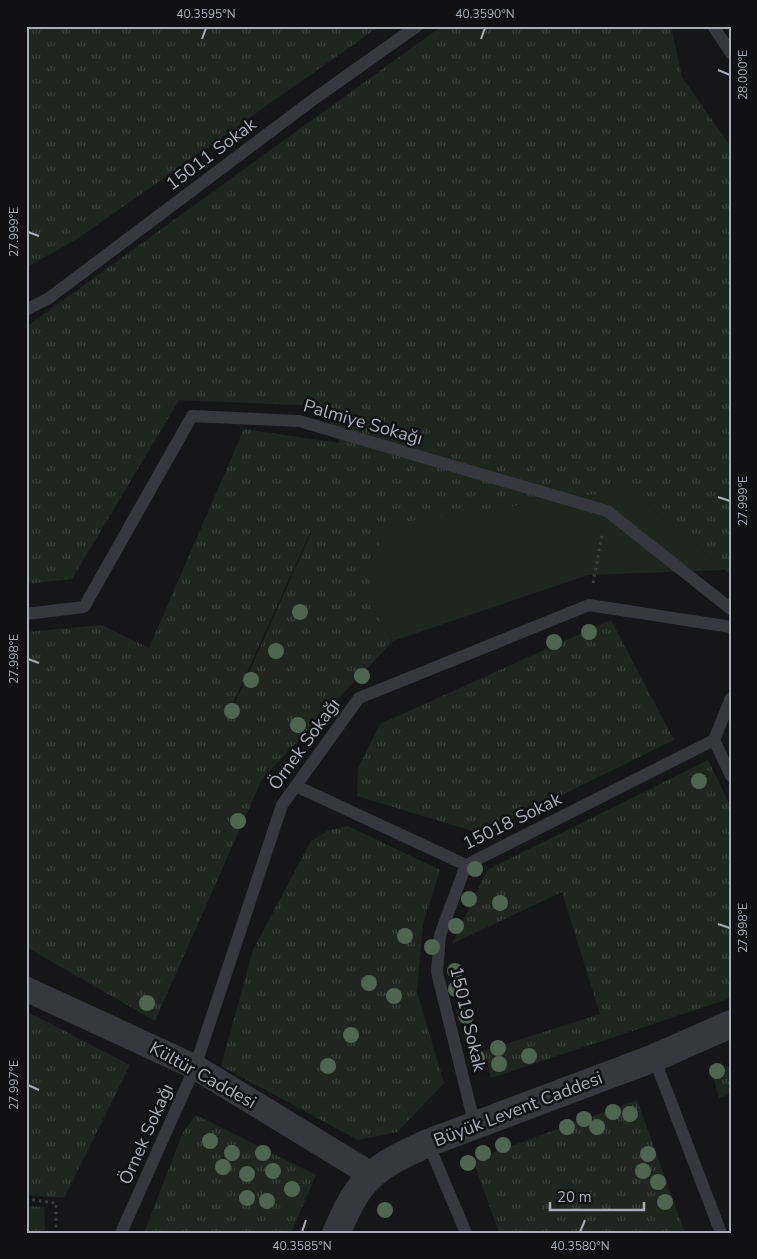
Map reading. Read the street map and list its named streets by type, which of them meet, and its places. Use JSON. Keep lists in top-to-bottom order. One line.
{"streets":{"street":["Kültür Caddesi","Büyük Levent Caddesi"],"lane":["15011 Sokak","Palmiye Sokağı","Örnek Sokağı","15018 Sokak","15019 Sokak"]},"crossings":[["Örnek Sokağı","15018 Sokak"],["Örnek Sokağı","Kültür Caddesi"],["15018 Sokak","15019 Sokak"],["15019 Sokak","Büyük Levent Caddesi"],["Kültür Caddesi","Büyük Levent Caddesi"]],"scale_bar":"20 m","coordinates":["40.3595°N","40.3590°N","28.000°E","27.999°E","27.998°E","27.997°E","40.3585°N","40.3580°N"]}
